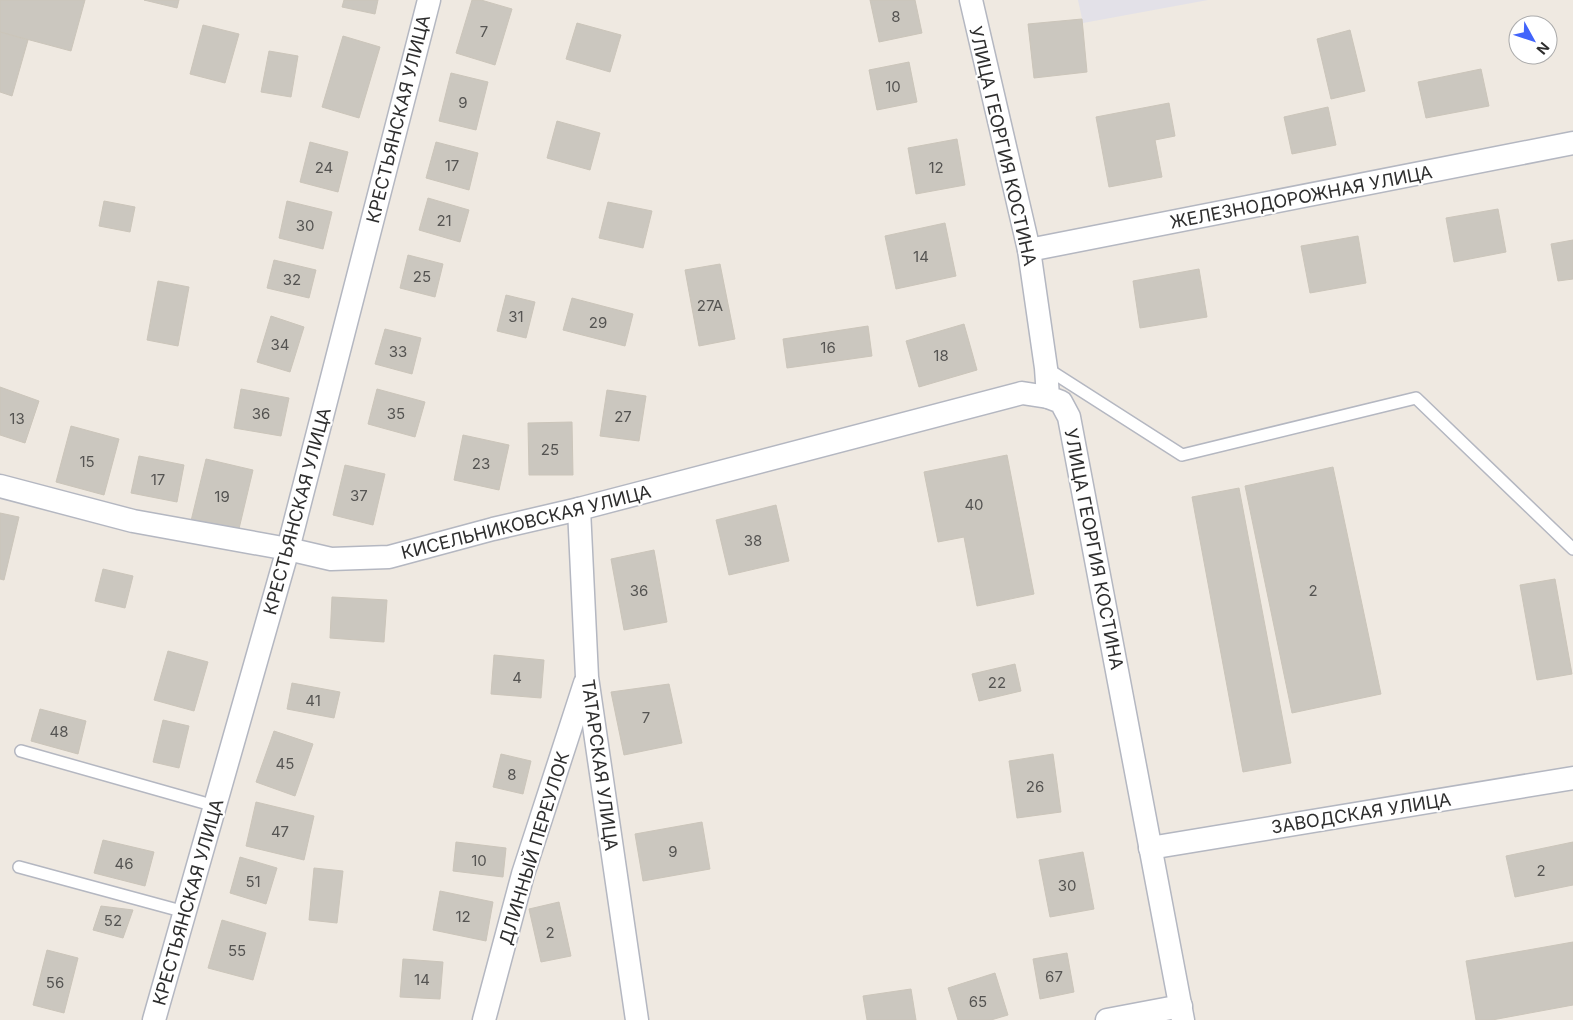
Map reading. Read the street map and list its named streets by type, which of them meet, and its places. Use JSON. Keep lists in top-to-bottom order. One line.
{"streets":{"street":["КРЕСТЬЯНСКАЯ УЛИЦА","УЛИЦА ГЕОРГИЯ КОСТИНА","ЖЕЛЕЗНОДОРОЖНАЯ УЛИЦА","КИСЕЛЬНИКОВСКАЯ УЛИЦА","ТАТАРСКАЯ УЛИЦА","ЗАВОДСКАЯ УЛИЦА","ДЛИННЫЙ ПЕРЕУЛОК"]},"crossings":[["КРЕСТЬЯНСКАЯ УЛИЦА","КИСЕЛЬНИКОВСКАЯ УЛИЦА"],["УЛИЦА ГЕОРГИЯ КОСТИНА","ЖЕЛЕЗНОДОРОЖНАЯ УЛИЦА"],["УЛИЦА ГЕОРГИЯ КОСТИНА","КИСЕЛЬНИКОВСКАЯ УЛИЦА"],["УЛИЦА ГЕОРГИЯ КОСТИНА","ЗАВОДСКАЯ УЛИЦА"],["КИСЕЛЬНИКОВСКАЯ УЛИЦА","ТАТАРСКАЯ УЛИЦА"],["ТАТАРСКАЯ УЛИЦА","ДЛИННЫЙ ПЕРЕУЛОК"]],"house_numbers":["8","7","10","9","17","24","12","21","30","14","25","32","27А","31","29","34","16","33","18","36","35","27","13","25","15","23","17","37","19","40","38","36","2","4","22","41","7","48","45","8","26","47","9","10","46","2","51","30","12","52","2","55","67","14","56","65"],"north":"bottom right"}
